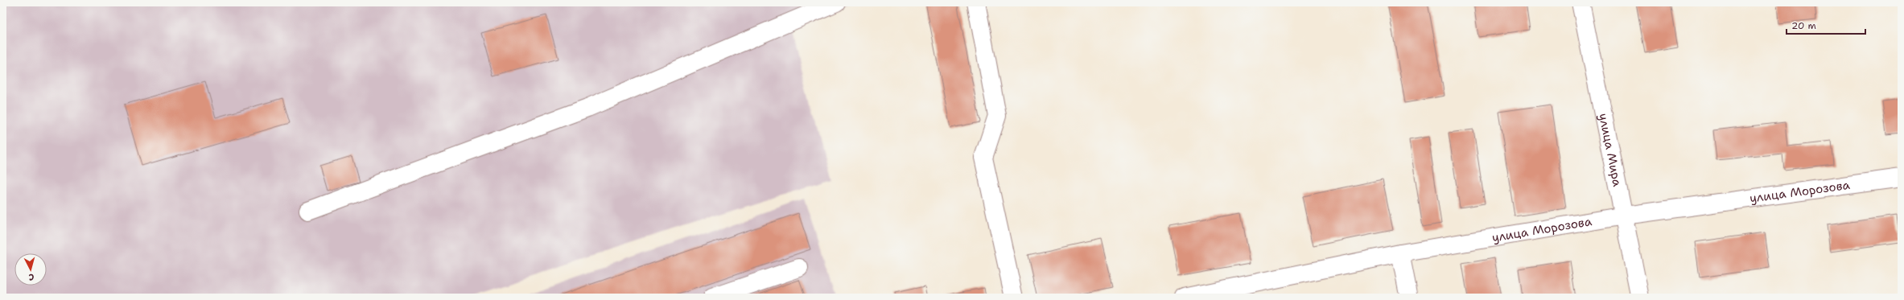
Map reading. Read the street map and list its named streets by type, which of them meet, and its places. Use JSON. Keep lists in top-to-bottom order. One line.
{"streets":{"street":["улица Мира","улица Морозова"]},"crossings":[["улица Мира","улица Морозова"]],"scale_bar":"20 m","north":"bottom"}
